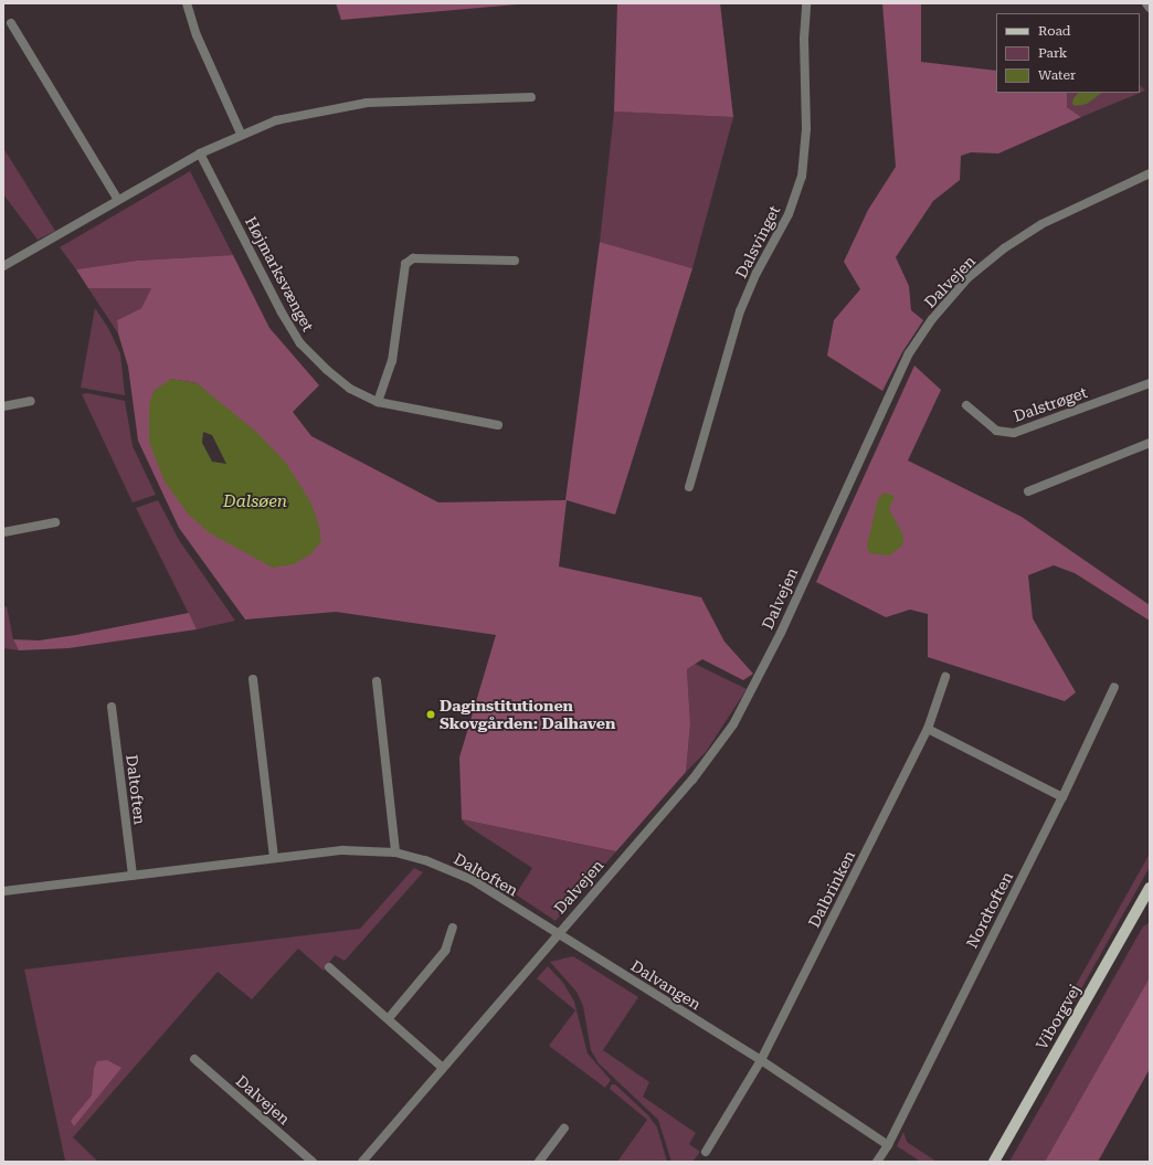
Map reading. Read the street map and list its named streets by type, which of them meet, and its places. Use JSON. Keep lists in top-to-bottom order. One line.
{"streets":{"main road":["Viborgvej"],"street":["Dalsvinget","Højmarksvænget","Dalvejen","Dalstrøget","Daltoften","Dalbrinken","Nordtoften","Dalvangen"]},"crossings":[["Dalvejen","Daltoften"],["Dalvejen","Dalvangen"],["Daltoften","Dalvangen"],["Dalbrinken","Dalvangen"],["Nordtoften","Dalvangen"]],"water":["Dalsøen"],"places":["Daginstitutionen Skovgården: Dalhaven"],"legend":["Road","Park","Water"]}
